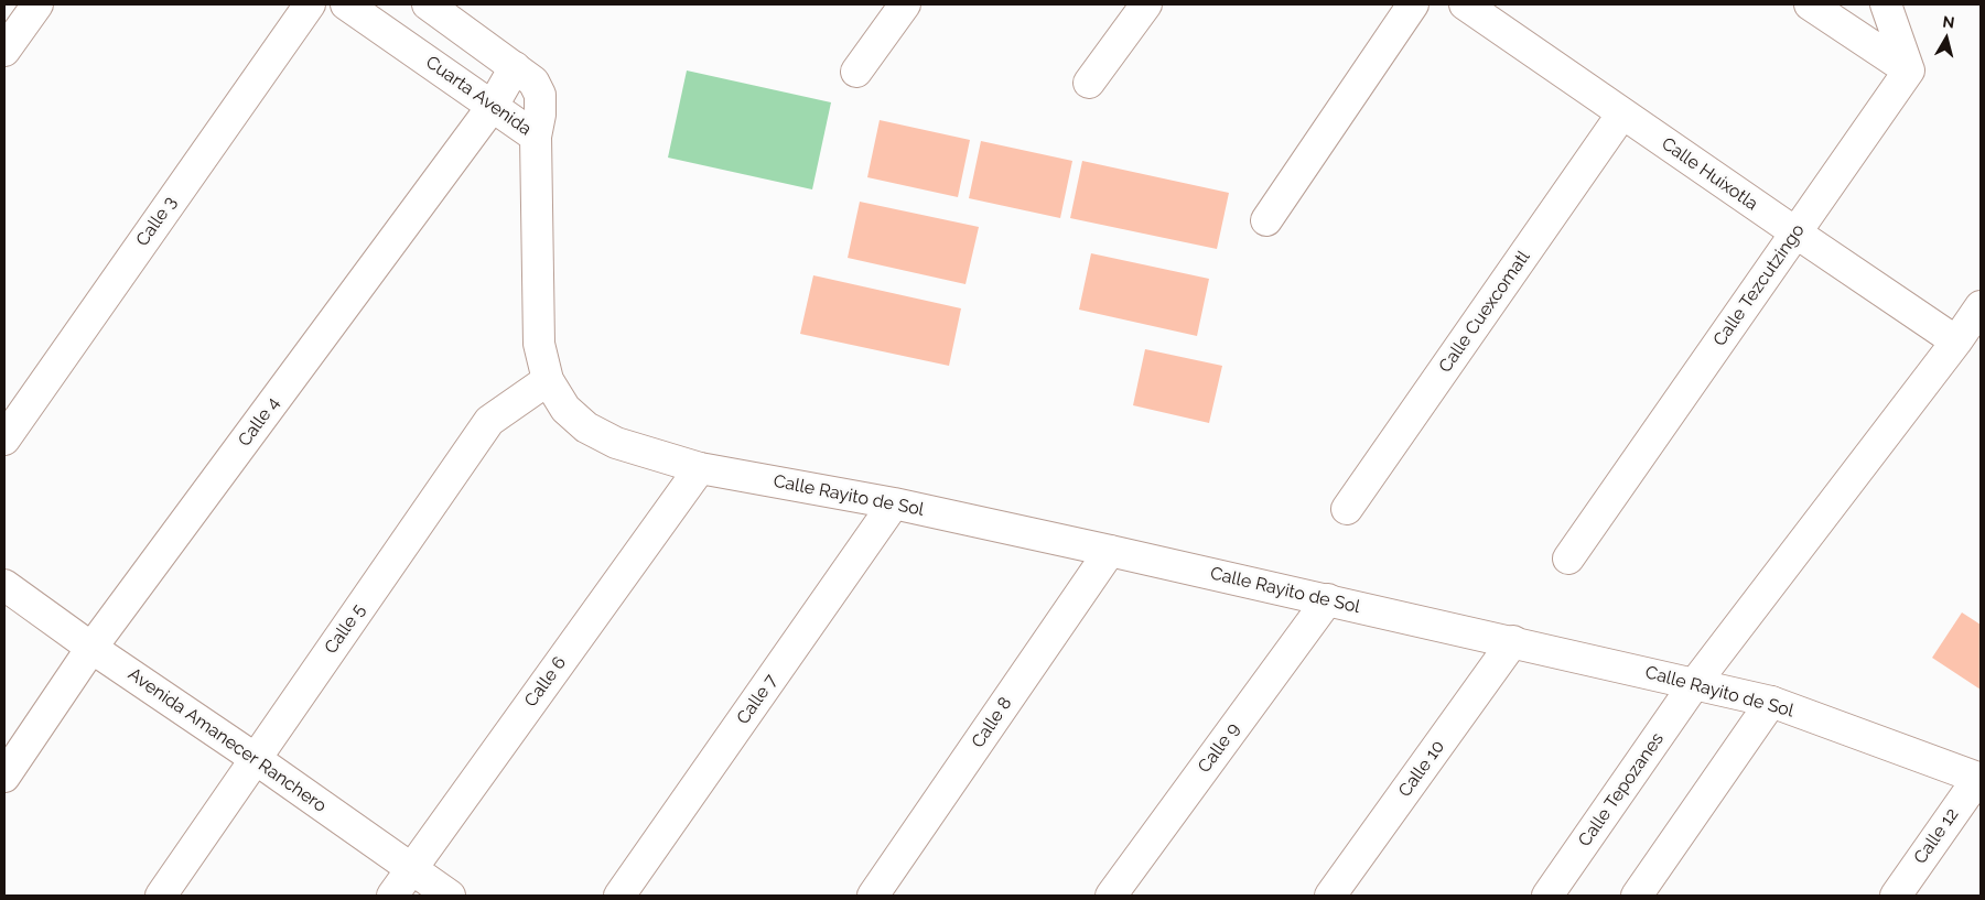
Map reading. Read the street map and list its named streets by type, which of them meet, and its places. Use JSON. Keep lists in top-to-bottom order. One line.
{"streets":{"street":["Cuarta Avenida","Calle Huixotla","Calle 3","Calle Tezcutzingo","Calle Cuexcomatl","Calle 4","Calle Rayito de Sol","Calle 5","Calle 6","Calle 7","Calle 8","Avenida Amanecer Ranchero","Calle 9","Calle 10","Calle Tepozanes","Calle 12"]},"crossings":[["Cuarta Avenida","Calle 4"],["Calle Huixotla","Calle Tezcutzingo"],["Calle Huixotla","Calle Cuexcomatl"],["Calle 4","Avenida Amanecer Ranchero"],["Calle Rayito de Sol","Calle 5"],["Calle Rayito de Sol","Calle 6"],["Calle Rayito de Sol","Calle 7"],["Calle Rayito de Sol","Calle 8"],["Calle Rayito de Sol","Calle 9"],["Calle Rayito de Sol","Calle 10"],["Calle Rayito de Sol","Calle Tepozanes"],["Calle Rayito de Sol","Calle 12"],["Calle 5","Avenida Amanecer Ranchero"],["Calle 6","Avenida Amanecer Ranchero"]],"north":"top"}
